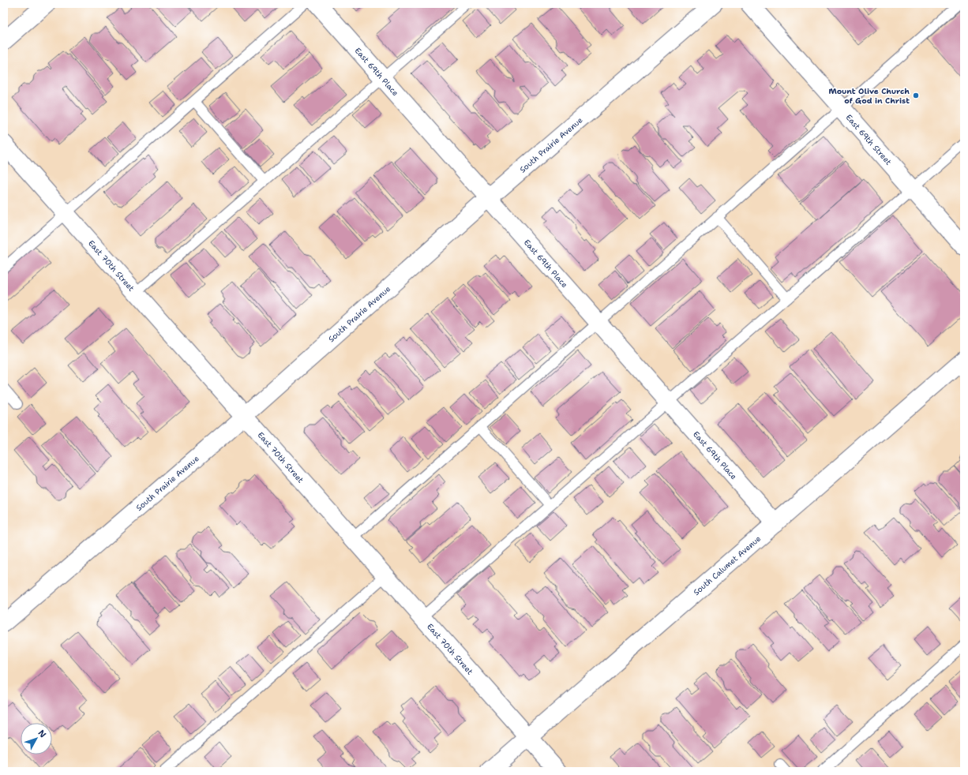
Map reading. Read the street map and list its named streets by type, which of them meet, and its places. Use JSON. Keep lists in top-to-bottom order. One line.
{"streets":{"street":["East 69th Place","East 69th Street","South Prairie Avenue","East 70th Street","South Calumet Avenue"]},"crossings":[["East 69th Place","South Prairie Avenue"],["East 69th Place","South Calumet Avenue"],["South Prairie Avenue","East 70th Street"],["East 70th Street","South Calumet Avenue"]],"places":["Mount Olive Church of God in Christ"],"north":"top right"}
